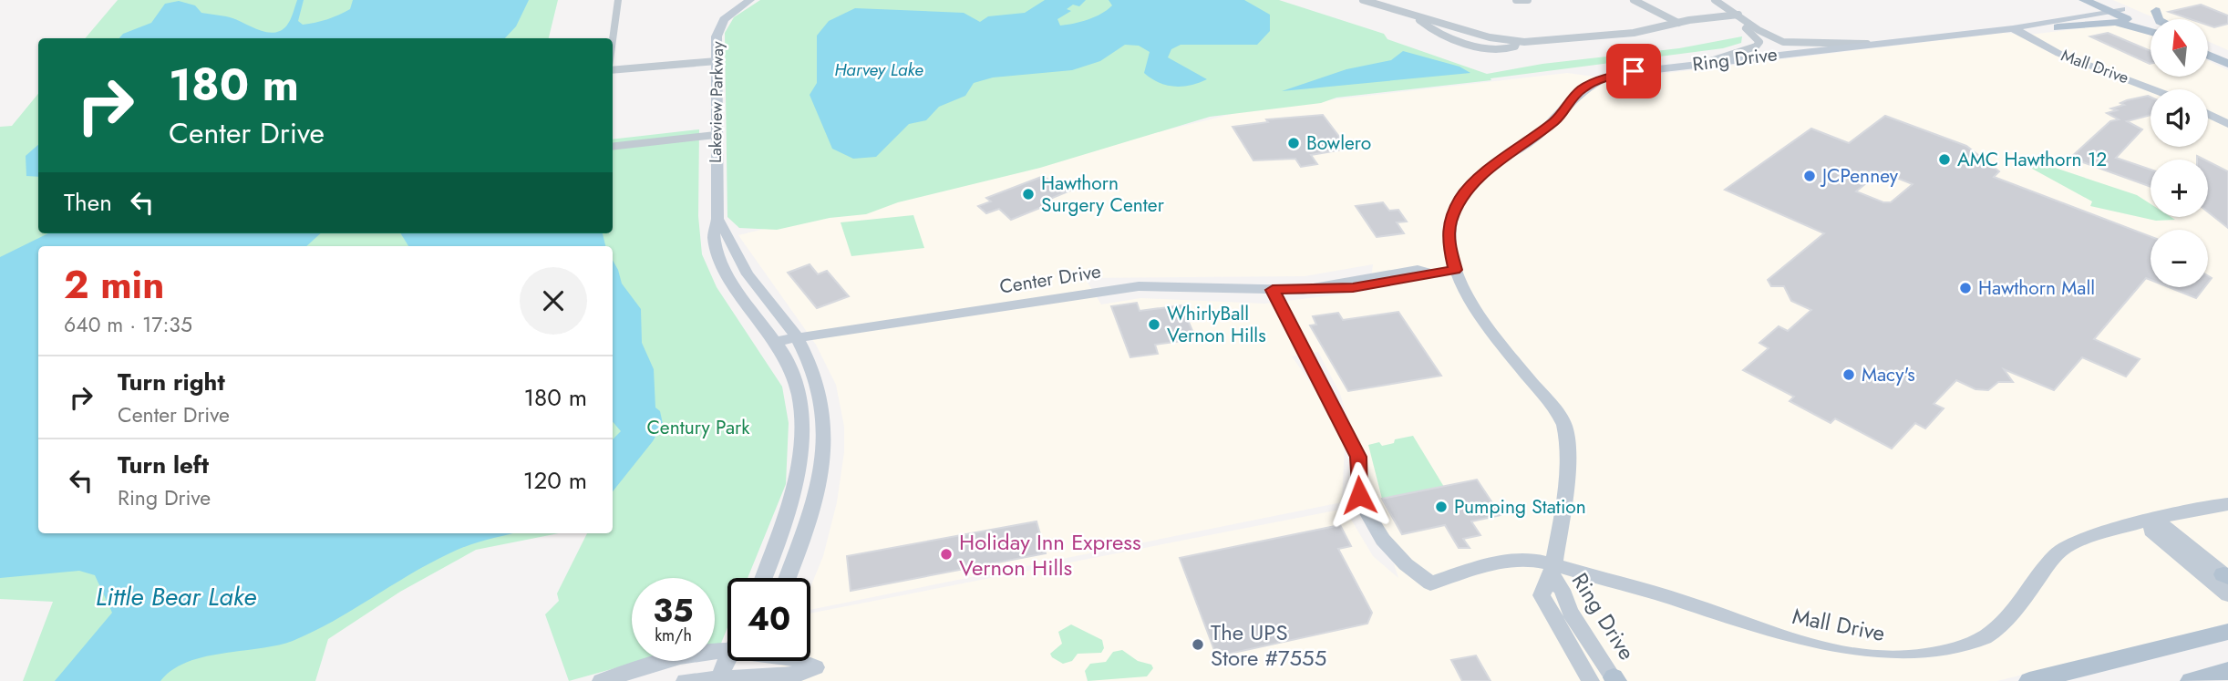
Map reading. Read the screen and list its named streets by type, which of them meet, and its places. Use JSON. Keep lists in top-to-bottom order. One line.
{"streets":{"street":["Ring Drive","Mall Drive","Lakeview Parkway","Center Drive"]},"crossings":[["Ring Drive","Mall Drive"],["Ring Drive","Center Drive"],["Mall Drive","Center Drive"],["Lakeview Parkway","Center Drive"]],"water":["Harvey Lake","Little Bear Lake"],"parks":["Century Park"],"places":["Bowlero","AMC Hawthorn 12","JCPenney","Hawthorn Surgery Center","Hawthorn Mall","WhirlyBall Vernon Hills","Macy's","Pumping Station","Holiday Inn Express Vernon Hills","The UPS Store #7555"],"north":"top","page":{"map_buttons":["+","−"],"turn":["180 m","Center Drive"],"then":"Then","heading":["2 min","640 m · 17:35"],"list":[{"name":"Turn right","note":"Center Drive","value":"180 m"},{"name":"Turn left","note":"Ring Drive","value":"120 m"}],"speed":"35 km/h","limit":"40"}}
